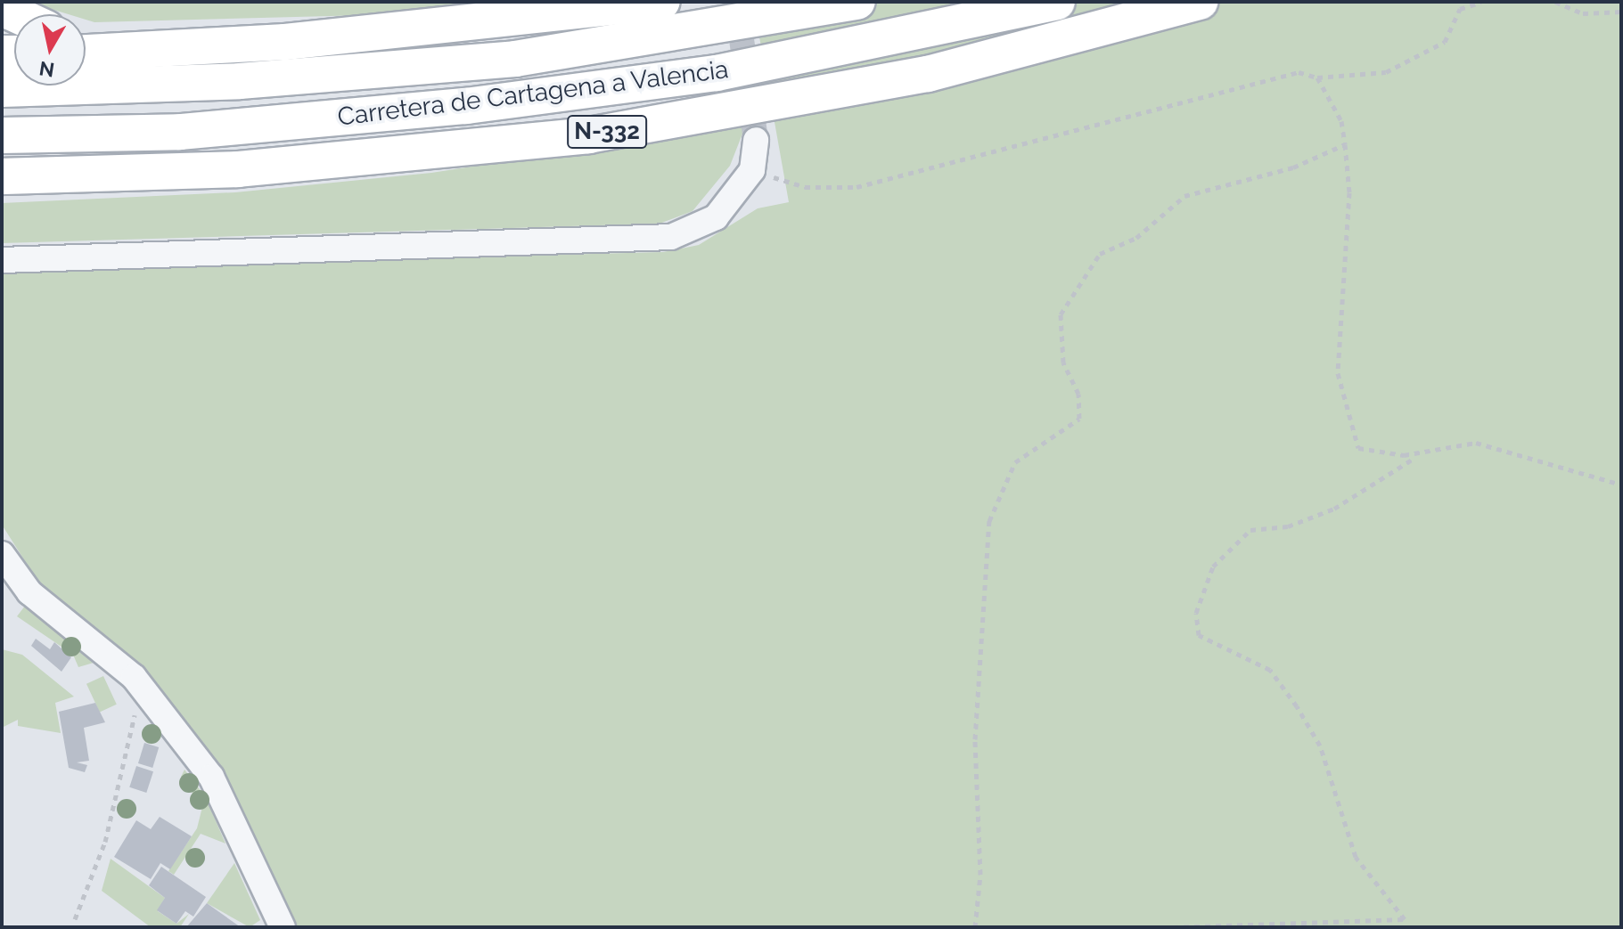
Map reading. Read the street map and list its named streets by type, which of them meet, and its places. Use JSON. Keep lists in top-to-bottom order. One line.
{"streets":{"highway":["Carretera de Cartagena a Valencia","N-332"]},"north":"bottom"}
